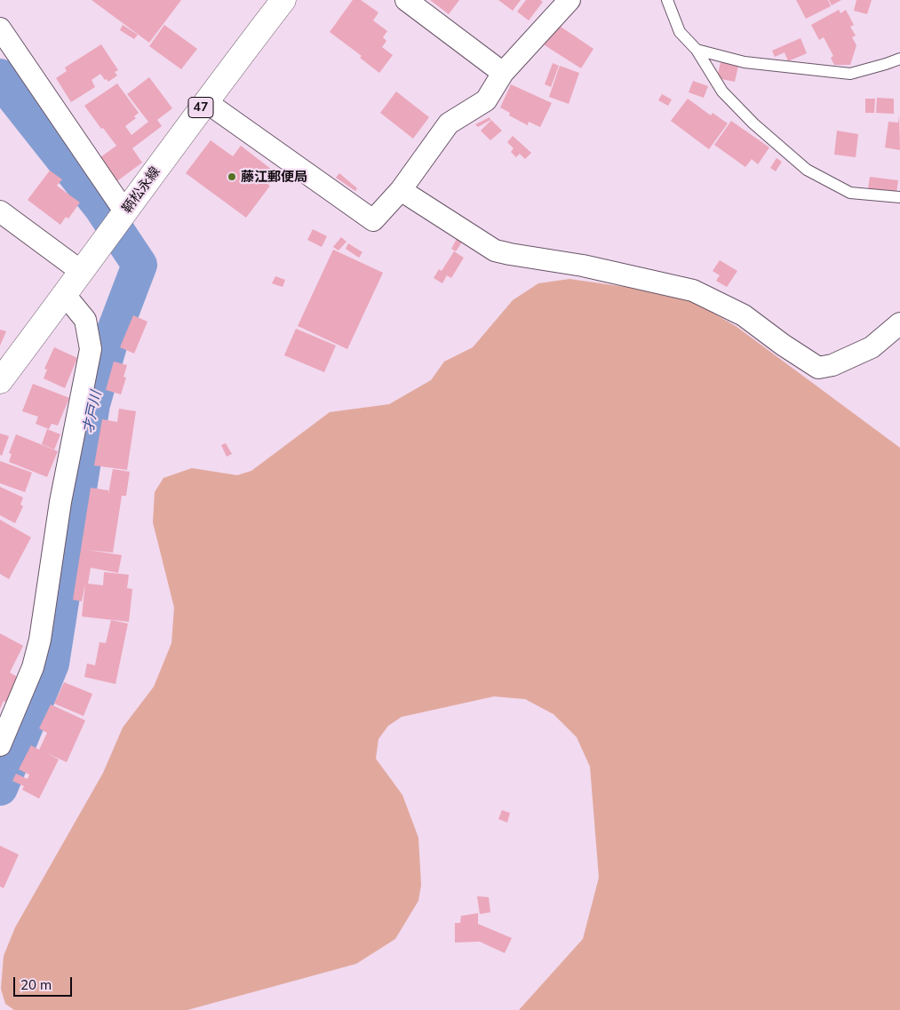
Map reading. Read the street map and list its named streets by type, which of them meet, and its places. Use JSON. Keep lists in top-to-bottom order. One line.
{"streets":{"main road":["47","鞆松永線"]},"water":["才戸川"],"places":["藤江郵便局"],"scale_bar":"20 m"}
